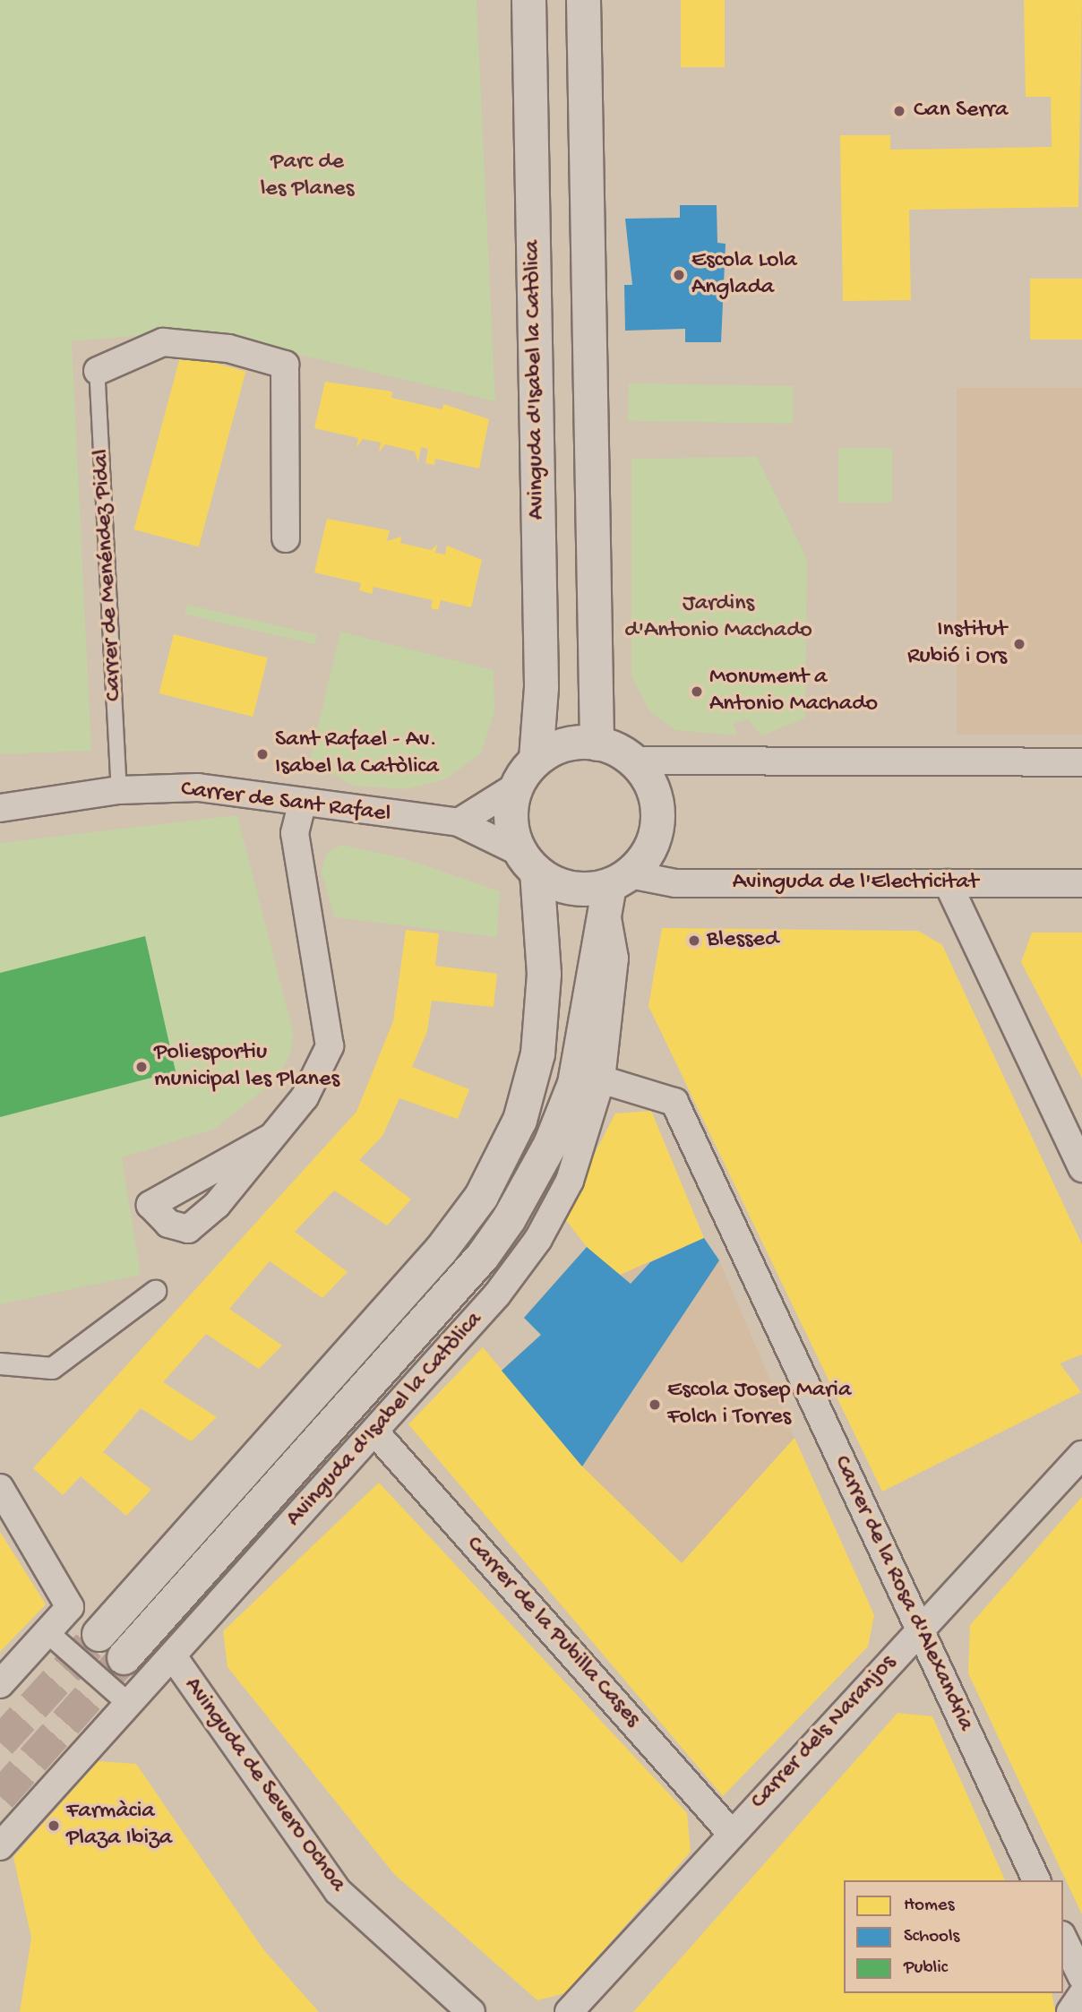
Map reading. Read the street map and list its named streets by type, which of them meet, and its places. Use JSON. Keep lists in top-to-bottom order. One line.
{"streets":{"street":["Avinguda d'Isabel la Catòlica","Carrer de Sant Rafael","Avinguda de l'Electricitat","Carrer de la Rosa d'Alexandria","Carrer de la Pubilla Cases","Carrer dels Naranjos","Avinguda de Severo Ochoa"],"lane":["Carrer de Menéndez Pidal"]},"crossings":[["Avinguda d'Isabel la Catòlica","Carrer de Sant Rafael"],["Avinguda d'Isabel la Catòlica","Avinguda de l'Electricitat"],["Avinguda d'Isabel la Catòlica","Carrer de la Rosa d'Alexandria"],["Avinguda d'Isabel la Catòlica","Carrer de la Pubilla Cases"],["Avinguda d'Isabel la Catòlica","Avinguda de Severo Ochoa"],["Carrer de Menéndez Pidal","Carrer de Sant Rafael"],["Carrer de Sant Rafael","Avinguda de l'Electricitat"],["Carrer de la Rosa d'Alexandria","Carrer dels Naranjos"],["Carrer de la Pubilla Cases","Carrer dels Naranjos"]],"parks":["Parc de les Planes","Jardins d'Antonio Machado"],"places":["Can Serra","Escola Lola Anglada","Institut Rubió i Ors","Monument a Antonio Machado","Sant Rafael - Av. Isabel la Catòlica","Blessed","Poliesportiu municipal les Planes","Escola Josep Maria Folch i Torres","Farmàcia Plaza Ibiza"],"legend":["Homes","Schools","Public"]}
